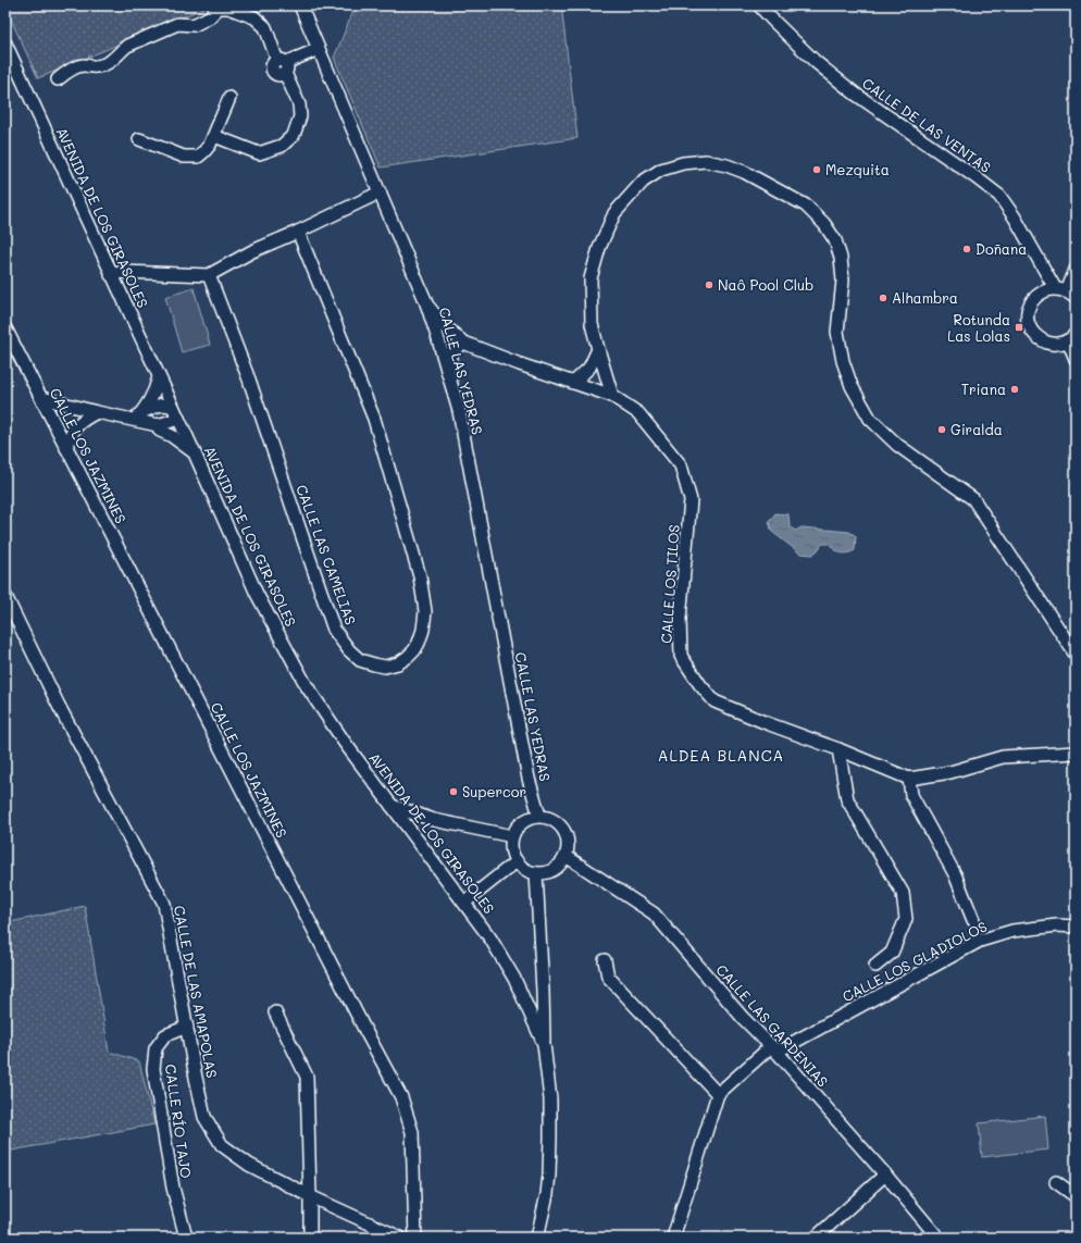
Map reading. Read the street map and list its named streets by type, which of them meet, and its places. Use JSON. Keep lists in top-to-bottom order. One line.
{"streets":{"street":["CALLE DE LAS VENTAS","AVENIDA DE LOS GIRASOLES","CALLE LAS YEDRAS","CALLE LOS JAZMINES","CALLE LAS CAMELIAS","CALLE LOS TILOS","CALLE LOS GLADIOLOS","CALLE DE LAS AMAPOLAS","CALLE LAS GARDENIAS","CALLE RÍO TAJO"]},"crossings":[["CALLE LAS YEDRAS","CALLE LOS TILOS"],["CALLE LAS YEDRAS","CALLE LAS GARDENIAS"],["CALLE LOS GLADIOLOS","CALLE LAS GARDENIAS"],["CALLE DE LAS AMAPOLAS","CALLE RÍO TAJO"]],"districts":["ALDEA BLANCA"],"places":{"other":["Mezquita","Doñana","Naô Pool Club","Alhambra","Triana","Giralda","Supercor"],"transit":["Rotunda Las Lolas"]}}
